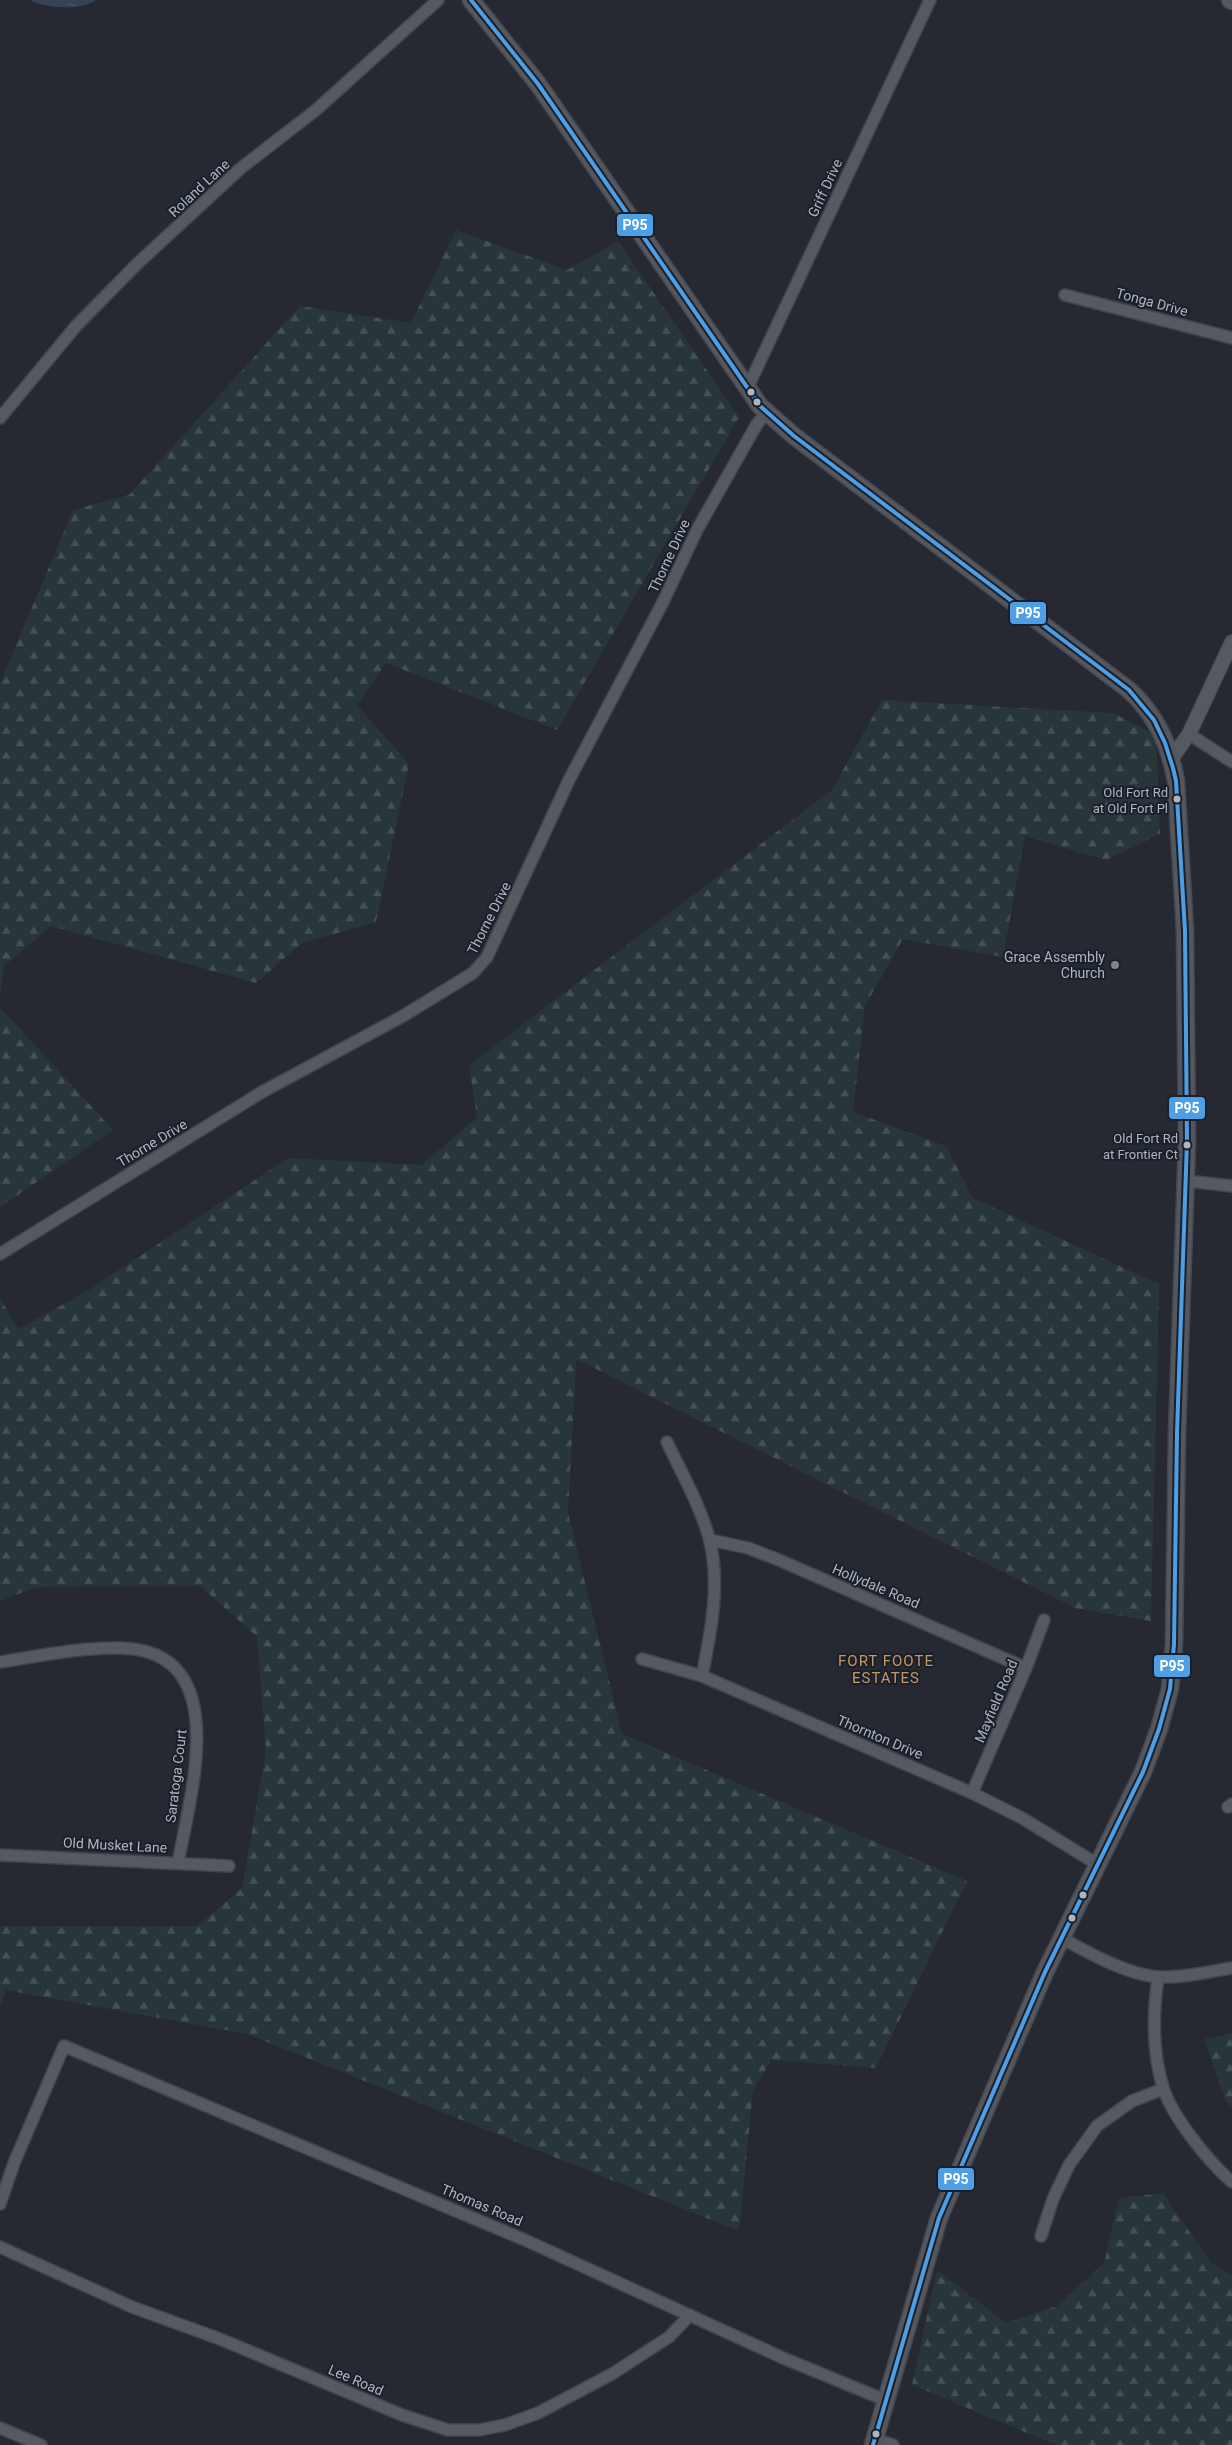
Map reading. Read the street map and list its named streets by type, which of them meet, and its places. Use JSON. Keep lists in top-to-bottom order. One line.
{"streets":{"street":["Roland Lane","Griff Drive","Tonga Drive","Thorne Drive","Hollydale Road","Mayfield Road","Thornton Drive","Saratoga Court","Old Musket Lane","Thomas Road","Lee Road"]},"crossings":[["Hollydale Road","Mayfield Road"],["Mayfield Road","Thornton Drive"],["Saratoga Court","Old Musket Lane"],["Thomas Road","Lee Road"]],"districts":["FORT FOOTE ESTATES"],"places":["Old Fort Rd at Old Fort Pl","Grace Assembly Church","Old Fort Rd at Frontier Ct"],"lines":["transit line P95"]}
